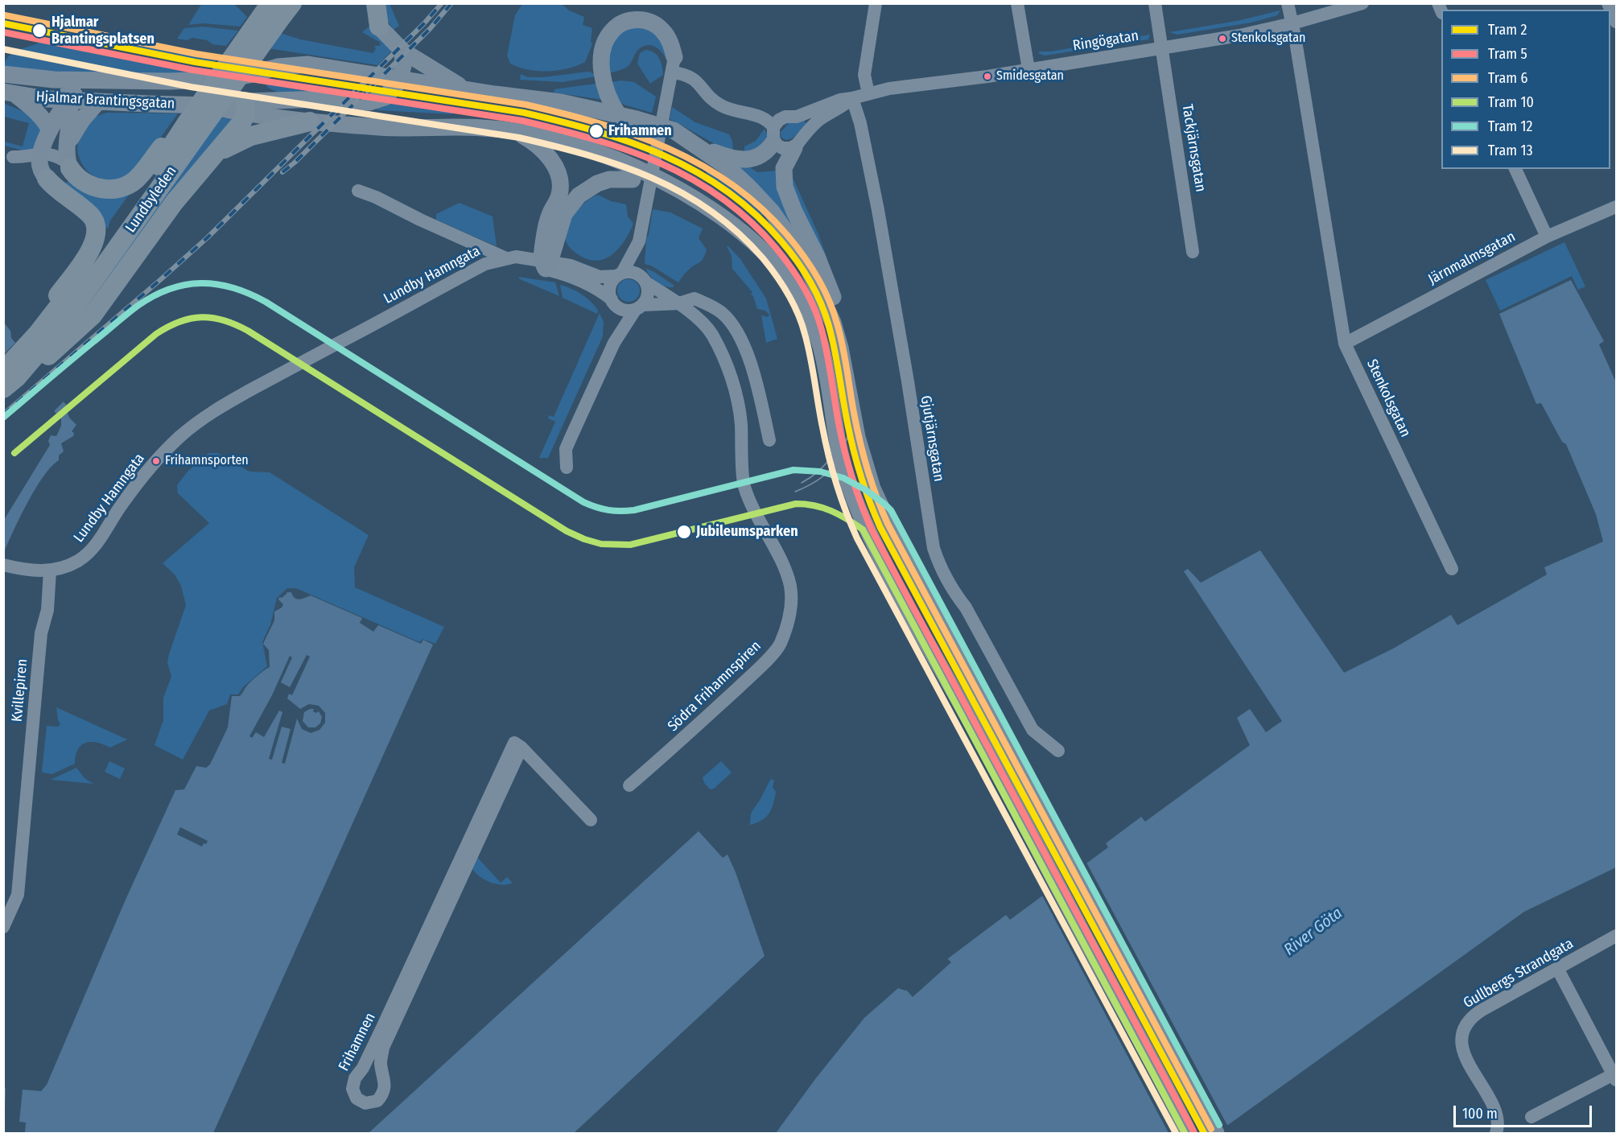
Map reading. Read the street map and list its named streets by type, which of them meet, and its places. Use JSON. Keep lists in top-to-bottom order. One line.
{"streets":{"highway":["Lundbyleden"],"main road":["Hjalmar Brantingsgatan"],"street":["Ringögatan","Tackjärnsgatan","Järnmalmsgatan","Lundby Hamngata","Stenkolsgatan","Gjutjärnsgatan","Södra Frihamnspiren","Kvillepiren","Gullbergs Strandgata","Frihamnen"]},"crossings":[["Ringögatan","Tackjärnsgatan"],["Ringögatan","Stenkolsgatan"],["Ringögatan","Gjutjärnsgatan"],["Järnmalmsgatan","Stenkolsgatan"],["Lundby Hamngata","Kvillepiren"]],"water":["River Göta"],"places":["Hjalmar Brantingsplatsen","Stenkolsgatan","Smidesgatan","Frihamnen","Frihamnsporten","Jubileumsparken"],"lines":["tram line 6","tram line 2","tram line 5","tram line 13","tram line 12","tram line 10"],"legend":["Tram 2","Tram 5","Tram 6","Tram 10","Tram 12","Tram 13"],"scale_bar":"100 m"}
